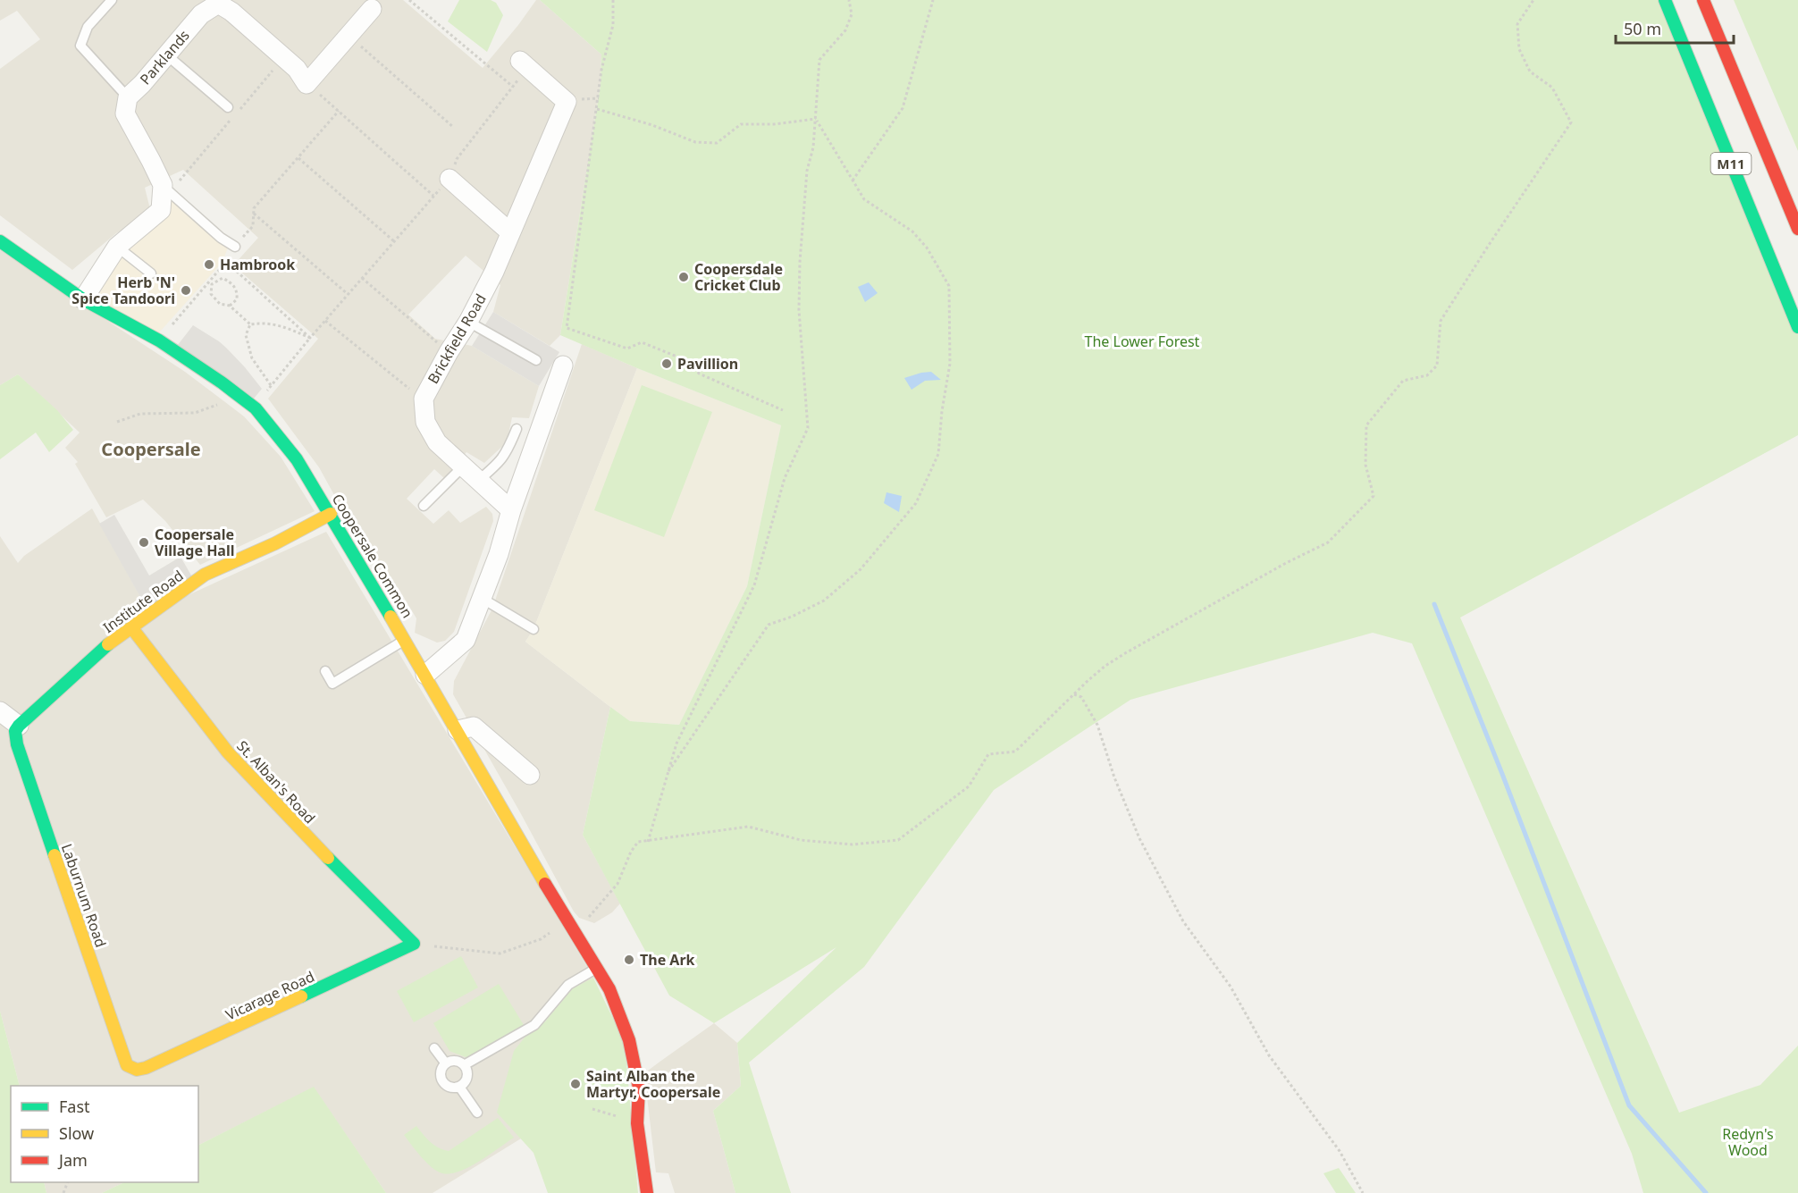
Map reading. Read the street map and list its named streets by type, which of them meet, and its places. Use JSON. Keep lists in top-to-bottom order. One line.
{"streets":{"main road":["M11","Coopersale Common","Institute Road","St. Alban's Road","Laburnum Road","Vicarage Road"],"street":["Parklands","Brickfield Road"]},"crossings":[["Coopersale Common","Institute Road"],["Institute Road","St. Alban's Road"],["Institute Road","Laburnum Road"],["St. Alban's Road","Vicarage Road"],["Laburnum Road","Vicarage Road"]],"districts":["Coopersale"],"parks":["The Lower Forest","Redyn's Wood"],"places":["Hambrook","Coopersdale Cricket Club","Herb 'N' Spice Tandoori","Pavillion","Coopersale Village Hall","The Ark","Saint Alban the Martyr, Coopersale"],"legend":["Fast","Slow","Jam"],"scale_bar":"50 m"}
